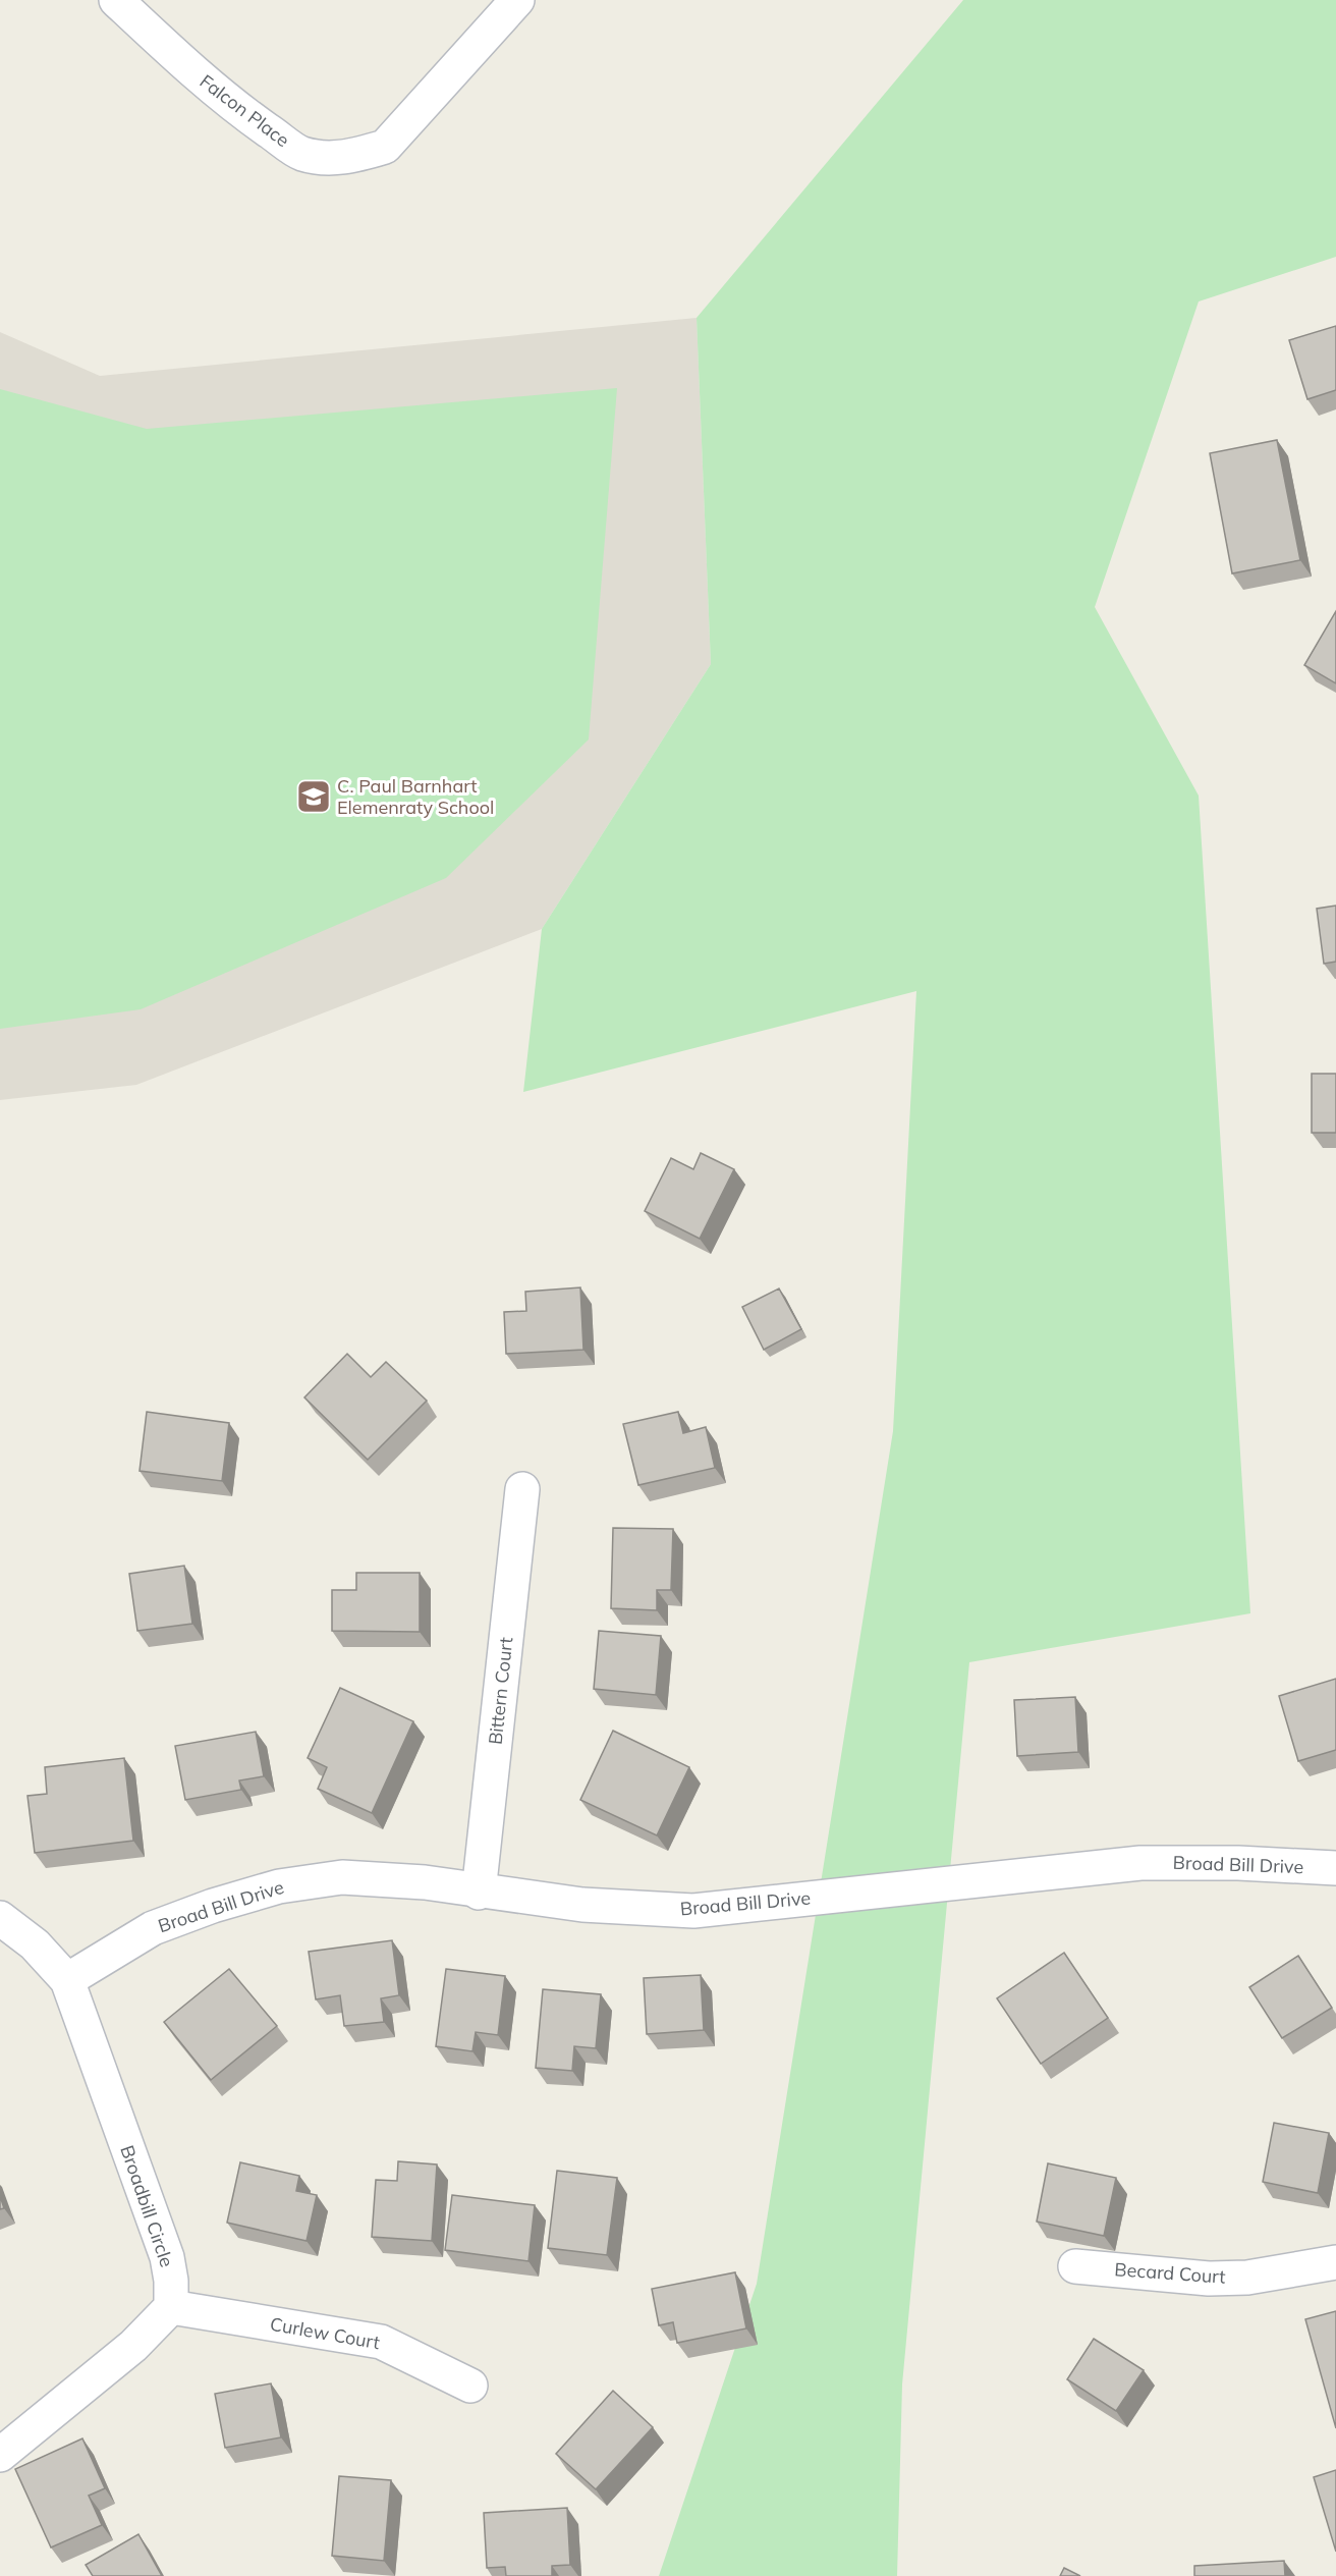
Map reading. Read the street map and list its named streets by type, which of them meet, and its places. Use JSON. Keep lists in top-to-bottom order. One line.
{"streets":{"street":["Falcon Place","Bittern Court","Broad Bill Drive","Broadbill Circle","Becard Court","Curlew Court"]},"crossings":[["Bittern Court","Broad Bill Drive"],["Broad Bill Drive","Broadbill Circle"],["Broadbill Circle","Curlew Court"]],"places":{"school or university":["C. Paul Barnhart Elemenraty School"]}}
